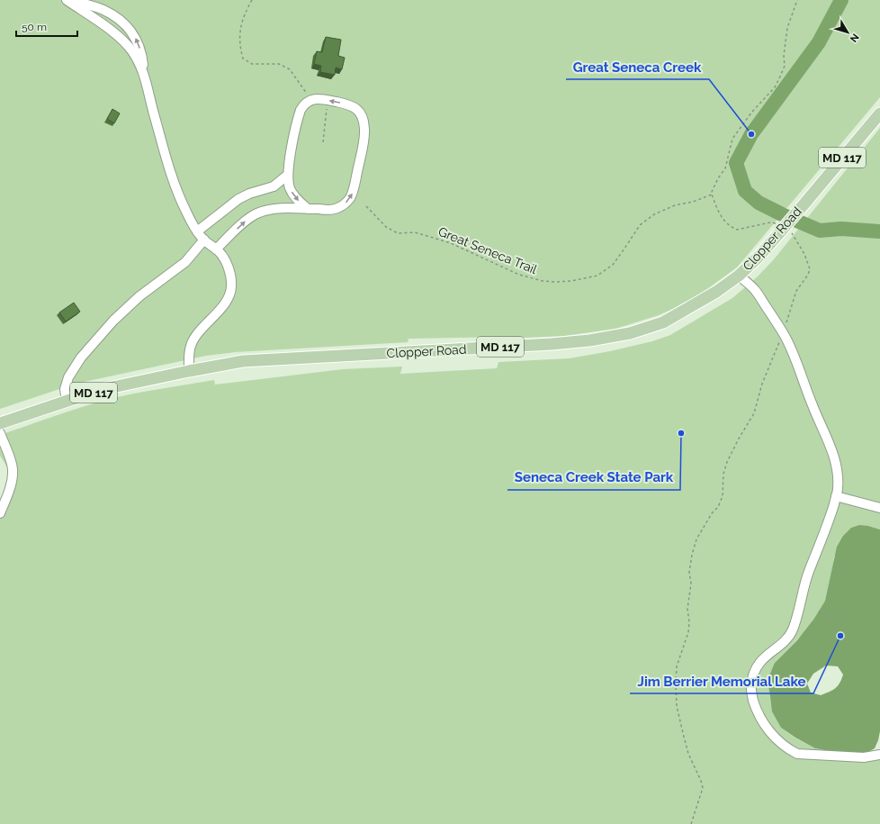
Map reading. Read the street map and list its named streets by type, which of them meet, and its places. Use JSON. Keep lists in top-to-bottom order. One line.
{"streets":{"main road":["MD 117","Clopper Road"],"path":["Great Seneca Trail"]},"places":["Great Seneca Creek","Seneca Creek State Park","Jim Berrier Memorial Lake"],"scale_bar":"50 m","north":"bottom right"}
